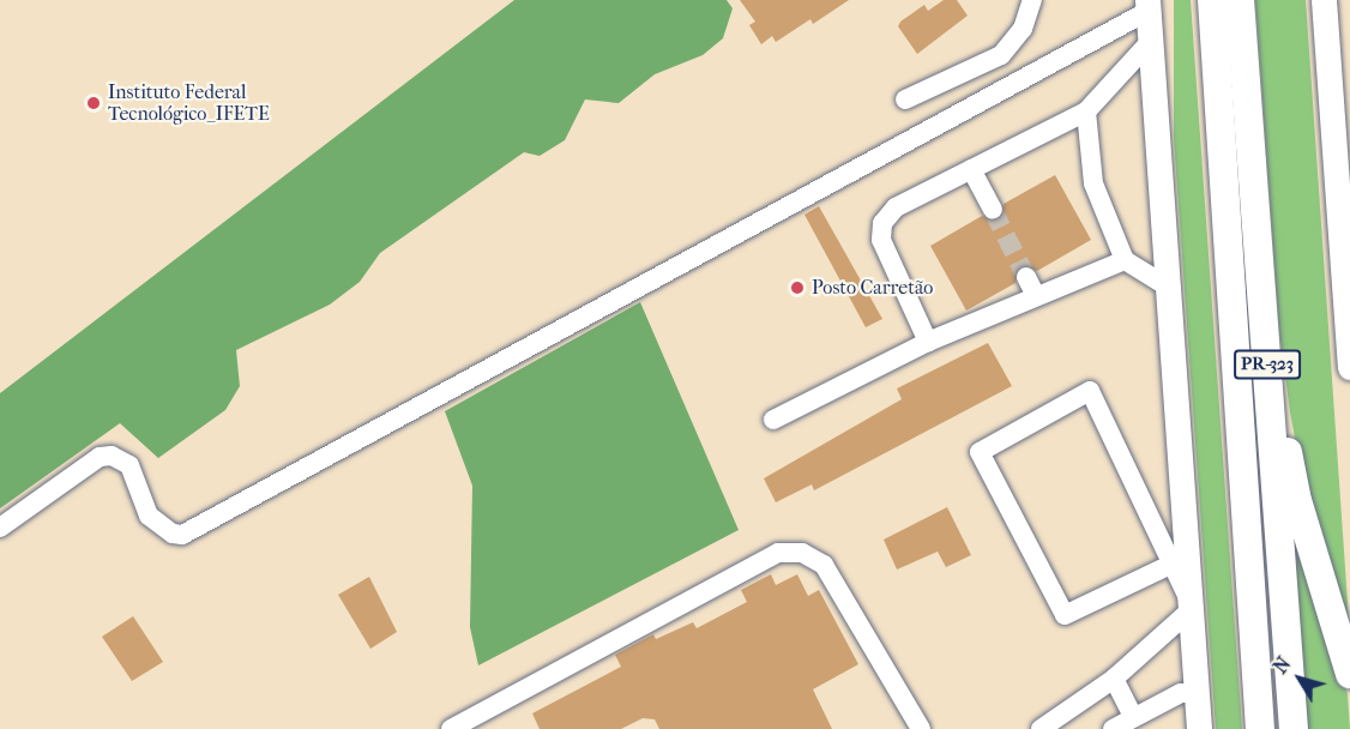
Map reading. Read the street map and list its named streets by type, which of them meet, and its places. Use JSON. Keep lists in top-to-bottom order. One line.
{"streets":{"highway":["PR-323"]},"places":["Instituto Federal Tecnológico_IFETE","Posto Carretão"],"north":"top left"}
